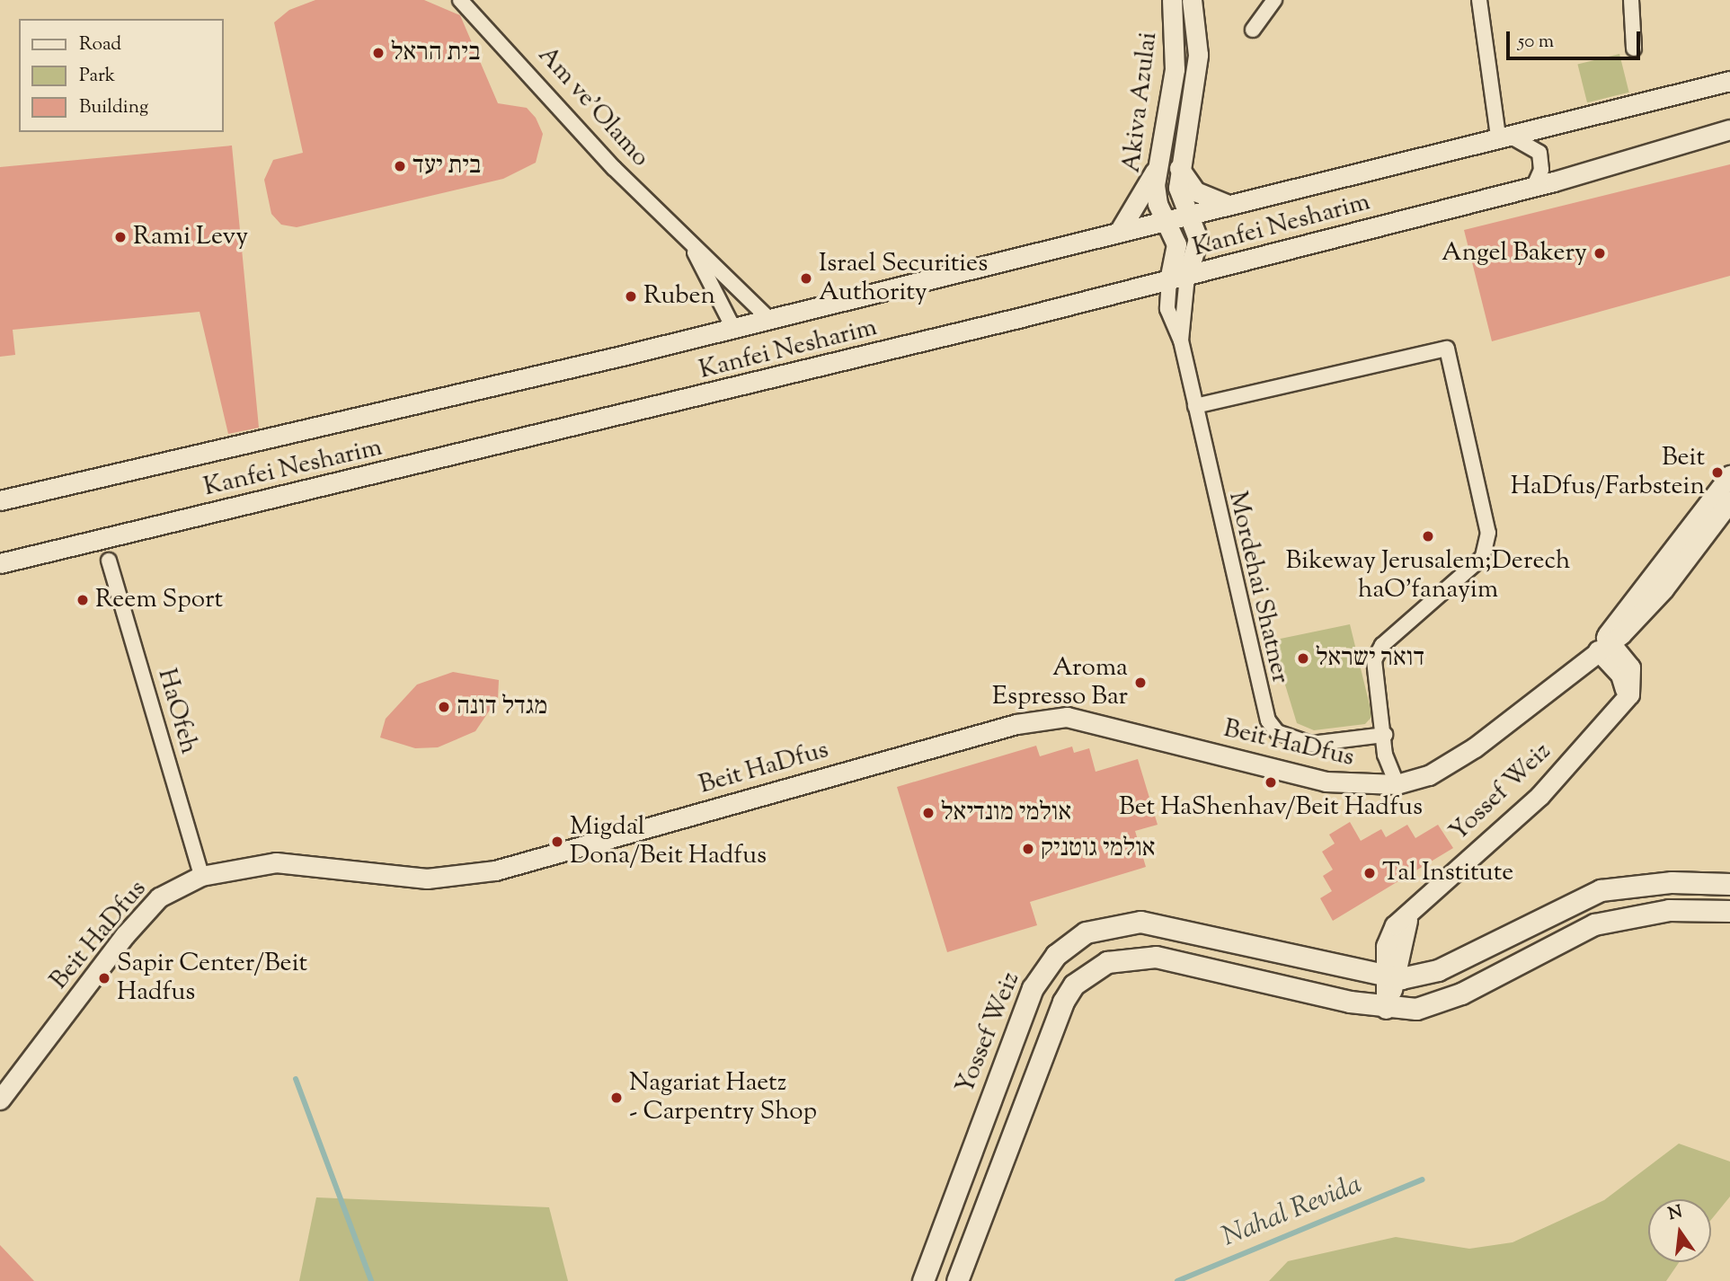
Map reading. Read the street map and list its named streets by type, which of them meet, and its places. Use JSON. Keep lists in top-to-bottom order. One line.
{"streets":{"main road":["Yossef Weiz"],"street":["Akiva Azulai","Am ve'Olamo","Kanfei Nesharim","Mordehai Shatner","HaOfeh","Beit HaDfus"]},"crossings":[["Akiva Azulai","Kanfei Nesharim"],["Akiva Azulai","Mordehai Shatner"],["Am ve'Olamo","Kanfei Nesharim"],["Kanfei Nesharim","Mordehai Shatner"],["HaOfeh","Beit HaDfus"],["Beit HaDfus","Yossef Weiz"]],"water":["Nahal Revida"],"places":["בית הראל","בית יעד","Rami Levy","Angel Bakery","Israel Securities Authority","Ruben","Beit HaDfus/Farbstein","Bikeway Jerusalem;Derech haO'fanayim","Reem Sport","דואר ישראל","Aroma Espresso Bar","מגדל דונה","Bet HaShenhav/Beit Hadfus","אולמי מונדיאל","Migdal Dona/Beit Hadfus","אולמי גוטניק","Tal Institute","Sapir Center/Beit Hadfus","Nagariat Haetz - Carpentry Shop"],"legend":["Road","Park","Building"],"scale_bar":"50 m","north":"top"}
